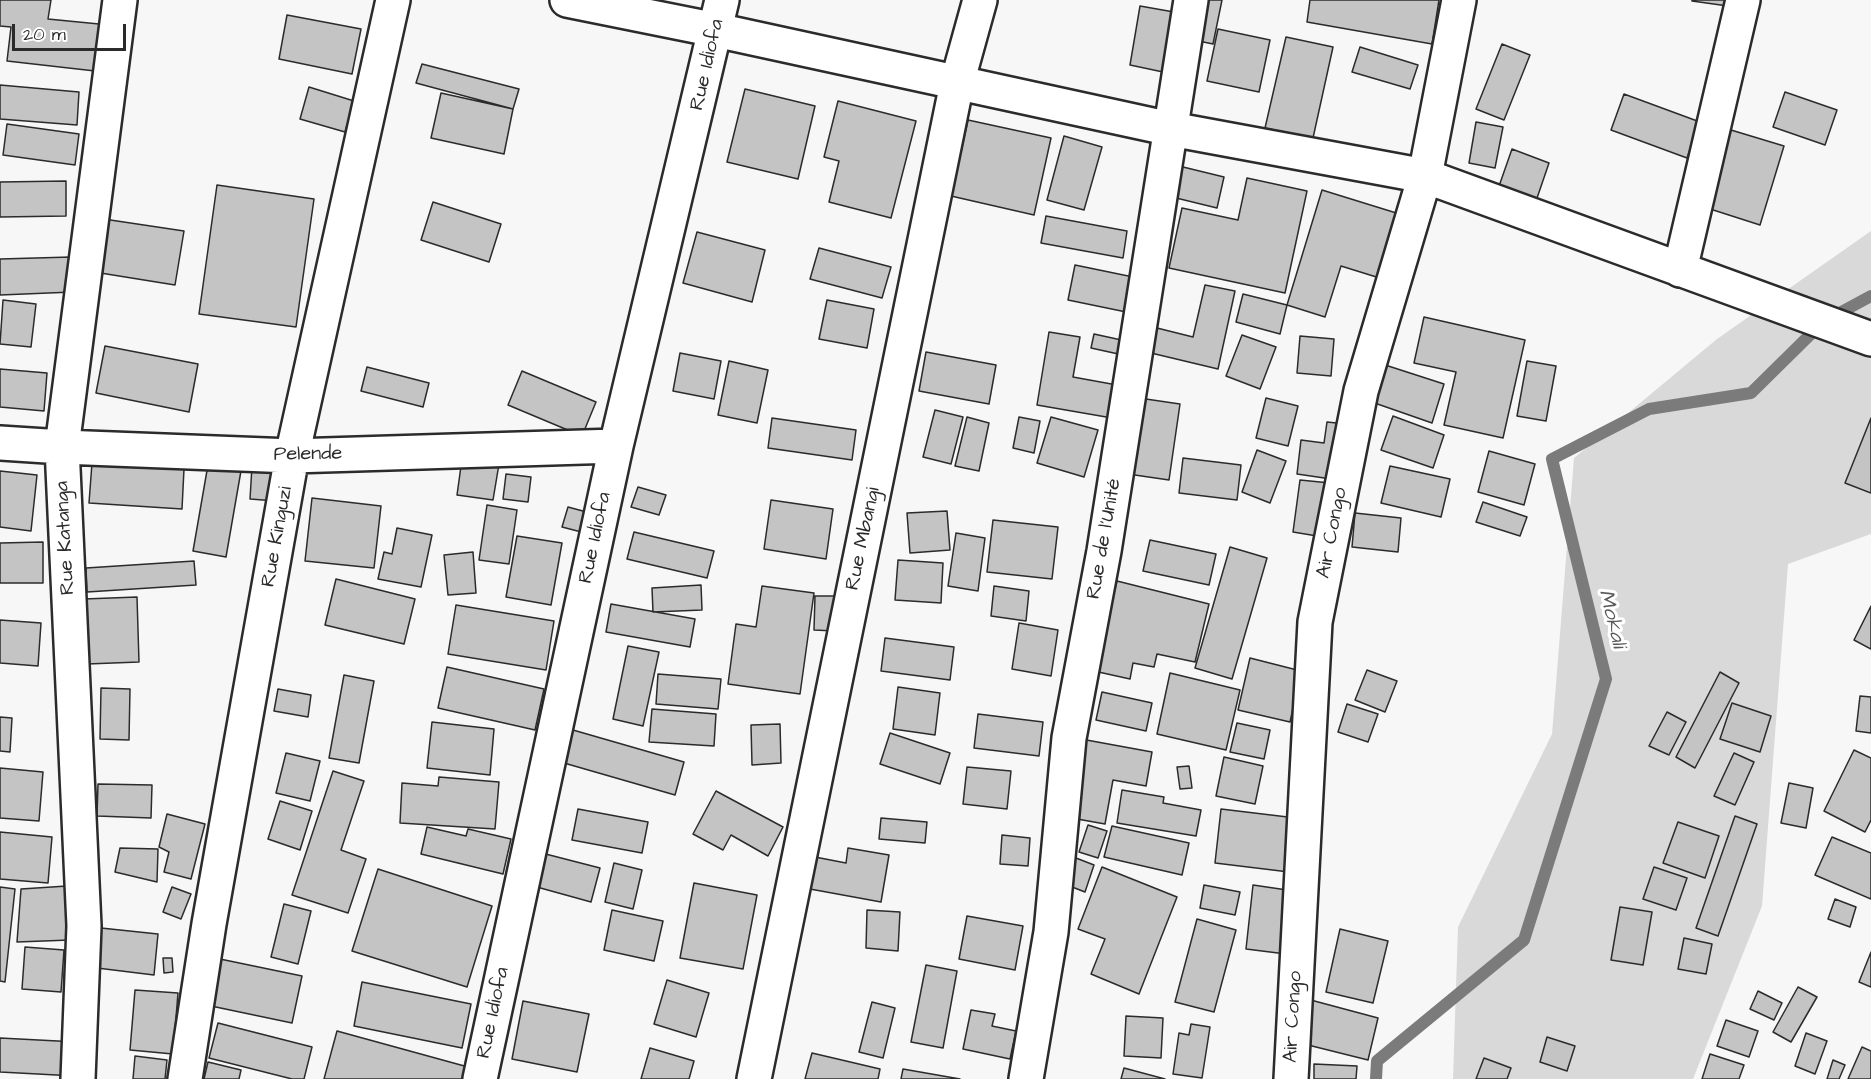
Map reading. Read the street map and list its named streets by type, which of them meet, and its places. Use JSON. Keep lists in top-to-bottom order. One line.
{"streets":{"street":["Rue Idiofa","Pelende","Air Congo","Rue Kinguzi","Rue Katanga","Rue Mbangi","Rue de l'Unité"]},"crossings":[["Rue Idiofa","Pelende"],["Pelende","Rue Kinguzi"],["Pelende","Rue Katanga"]],"water":["Mokali"],"scale_bar":"20 m"}
